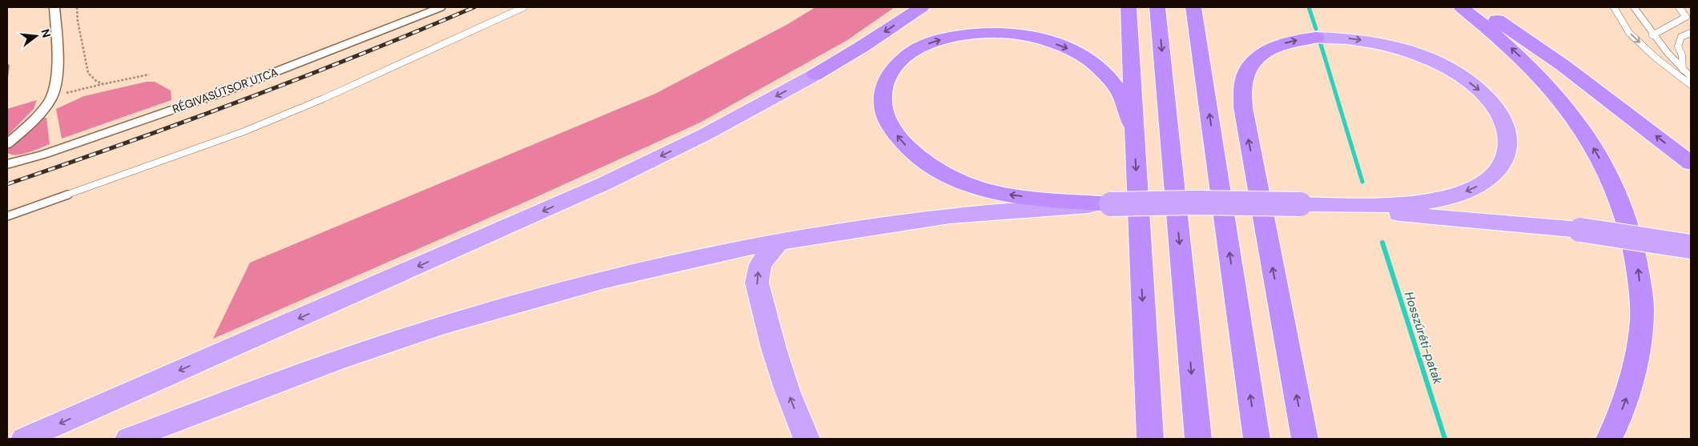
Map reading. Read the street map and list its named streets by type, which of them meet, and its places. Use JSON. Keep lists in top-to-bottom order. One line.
{"streets":{"street":["RÉGIVASÚTSOR UTCA"]},"water":["Hosszúréti-patak"],"north":"right"}
